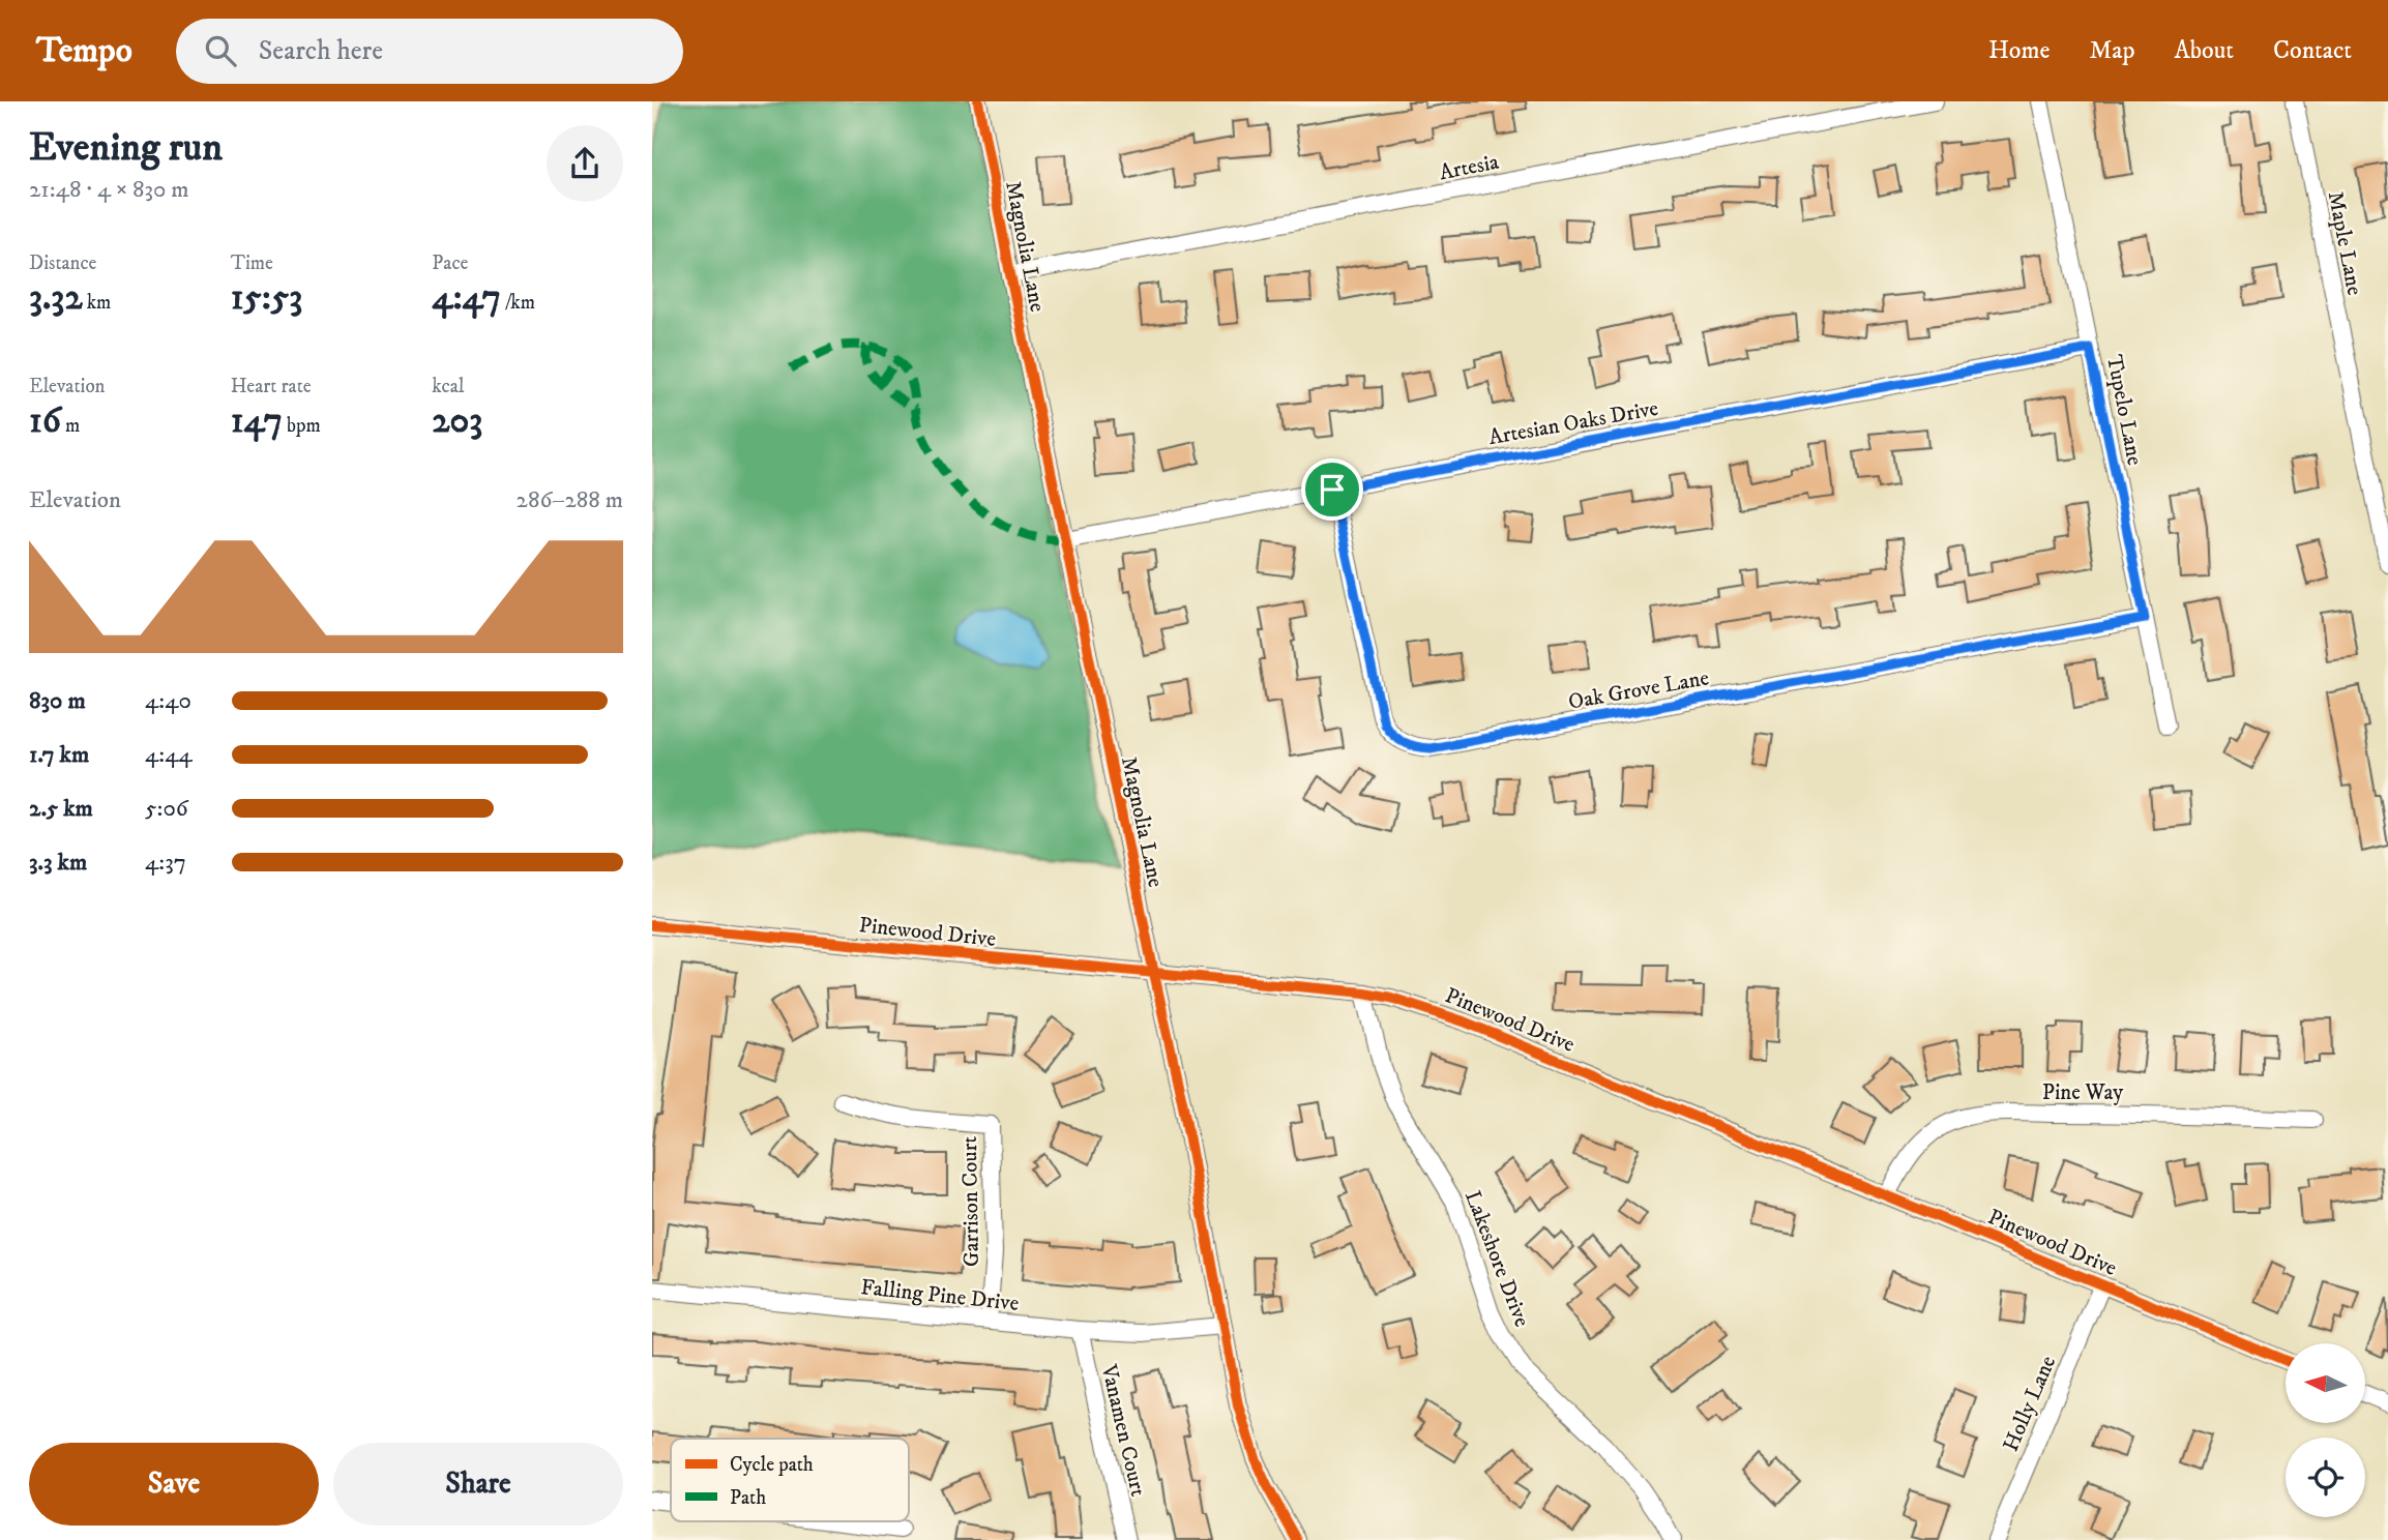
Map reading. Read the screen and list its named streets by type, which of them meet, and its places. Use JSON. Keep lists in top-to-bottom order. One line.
{"streets":{"street":["Artesia","Maple Lane","Magnolia Lane","Tupelo Lane","Artesian Oaks Drive","Oak Grove Lane","Pinewood Drive","Pine Way","Garrison Court","Lakeshore Drive","Falling Pine Drive","Holly Lane","Vanamen Court"]},"crossings":[["Artesia","Magnolia Lane"],["Magnolia Lane","Artesian Oaks Drive"],["Magnolia Lane","Pinewood Drive"],["Magnolia Lane","Falling Pine Drive"],["Tupelo Lane","Artesian Oaks Drive"],["Tupelo Lane","Oak Grove Lane"],["Artesian Oaks Drive","Oak Grove Lane"],["Pinewood Drive","Pine Way"],["Pinewood Drive","Lakeshore Drive"],["Pinewood Drive","Holly Lane"],["Garrison Court","Falling Pine Drive"],["Falling Pine Drive","Vanamen Court"]],"legend":["Cycle path","Path"],"north":"left","page":{"header":"Tempo","search":"Search here","nav":["Home","Map","About","Contact"],"heading":["Evening run","21:48 · 4 × 830 m"],"stats":[["Distance","3.32 km"],["Time","15:53"],["Pace","4:47 /km"],["Elevation","16 m"],["Heart rate","147 bpm"],["kcal","203"]],"chart":["Elevation","286–288 m"],"list":[{"name":"830 m","note":"4:40"},{"name":"1.7 km","note":"4:44"},{"name":"2.5 km","note":"5:06"},{"name":"3.3 km","note":"4:37"}],"buttons":["Save","Share"]}}
